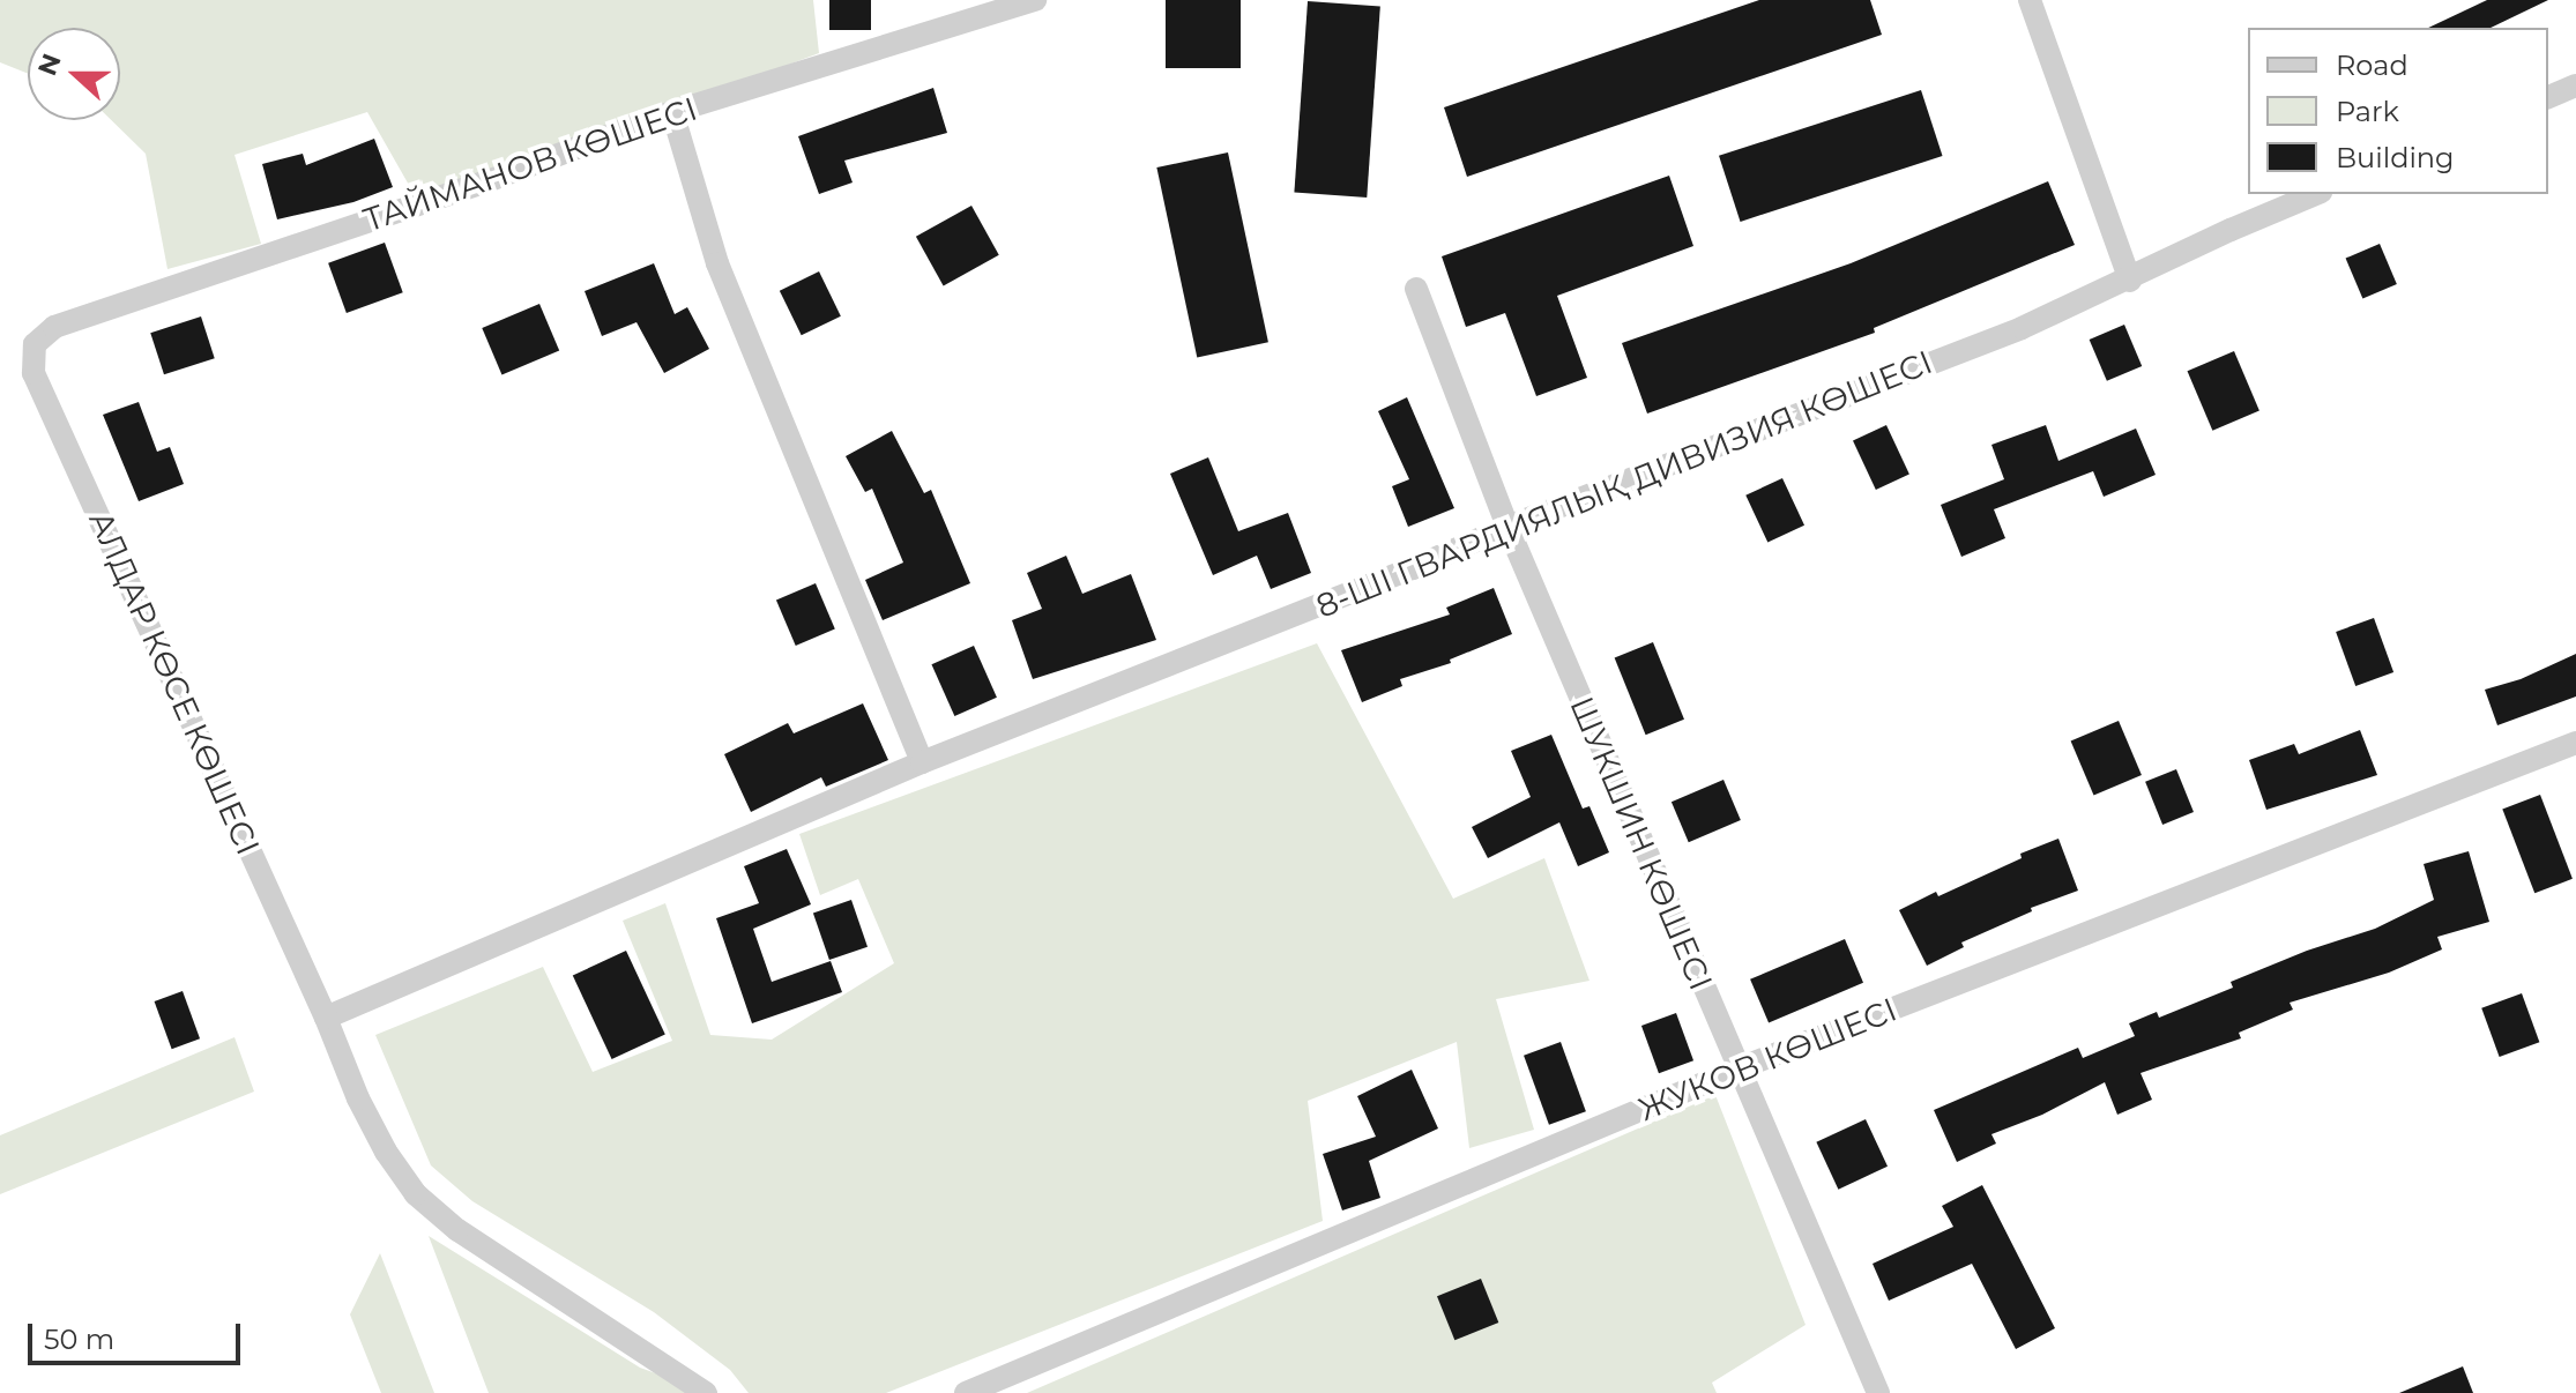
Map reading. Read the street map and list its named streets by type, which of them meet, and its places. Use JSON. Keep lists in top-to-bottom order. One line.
{"streets":{"street":["ТАЙМАНОВ КӨШЕСІ","8-ШІ ГВАРДИЯЛЫҚ ДИВИЗИЯ КӨШЕСІ","АЛДАР КӨСЕ КӨШЕСІ","ШУКШИН КӨШЕСІ","ЖУКОВ КӨШЕСІ"]},"crossings":[["ТАЙМАНОВ КӨШЕСІ","АЛДАР КӨСЕ КӨШЕСІ"],["8-ШІ ГВАРДИЯЛЫҚ ДИВИЗИЯ КӨШЕСІ","АЛДАР КӨСЕ КӨШЕСІ"],["8-ШІ ГВАРДИЯЛЫҚ ДИВИЗИЯ КӨШЕСІ","ШУКШИН КӨШЕСІ"],["ШУКШИН КӨШЕСІ","ЖУКОВ КӨШЕСІ"]],"legend":["Road","Park","Building"],"scale_bar":"50 m","north":"left"}
